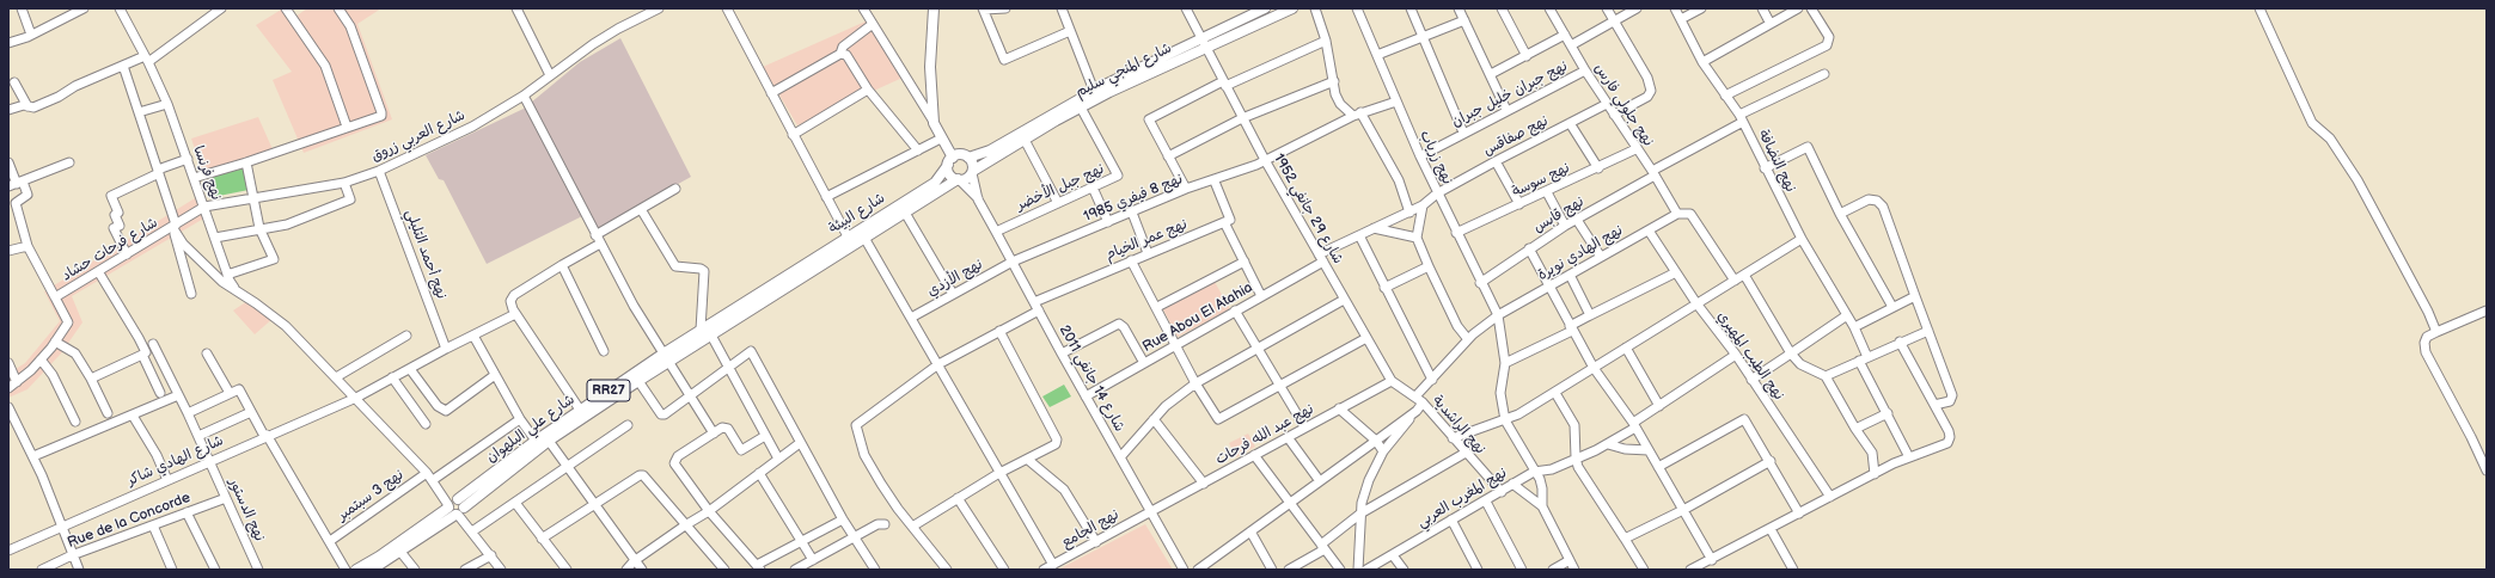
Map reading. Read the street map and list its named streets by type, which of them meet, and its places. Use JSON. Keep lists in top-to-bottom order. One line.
{"streets":{"main road":["شارع المنجي سليم","شارع البيئة","RR27","شارع علي البلهوان"],"street":["نهج جبران خليل جبران","نهج جلولي فارس","شارع العربي زروق","نهج صفاقس","نهج زرياب","نهج النضافة","نهج فرنسا","نهج سوسة","نهج جبل الأخضر","نهج 8 فيفري 1985","شارع 29 جانفي 1952","نهج قابس","نهج عمر الخيام","شارع فرحات حشاد","نهج الهادي نويرة","نهج أحمد التليلي","نهج الأزدي","Rue Abou El Atahia","نهج الطيب المهيري","شارع 14 جانفي 2011","نهج الراشدية","نهج عبد الله فرحات","شارع الهادي شاكر","نهج 3 سبتمبر","نهج المغرب العربي","نهج الدستور","Rue de la Concorde","نهج الجامع"]},"crossings":[["شارع المنجي سليم","نهج جبل الأخضر"],["شارع المنجي سليم","شارع 29 جانفي 1952"],["شارع المنجي سليم","شارع البيئة"],["نهج جبران خليل جبران","نهج جلولي فارس"],["نهج جبران خليل جبران","نهج زرياب"],["نهج جلولي فارس","نهج صفاقس"],["نهج جلولي فارس","نهج سوسة"],["نهج جلولي فارس","نهج قابس"],["نهج جلولي فارس","نهج الهادي نويرة"],["شارع العربي زروق","نهج فرنسا"],["شارع العربي زروق","شارع فرحات حشاد"],["شارع العربي زروق","نهج أحمد التليلي"],["نهج صفاقس","نهج زرياب"],["نهج صفاقس","Rue Abou El Atahia"],["نهج زرياب","نهج سوسة"],["نهج زرياب","نهج 8 فيفري 1985"],["نهج زرياب","نهج قابس"],["نهج زرياب","نهج الهادي نويرة"],["نهج النضافة","نهج قابس"],["نهج فرنسا","شارع فرحات حشاد"],["نهج جبل الأخضر","شارع 14 جانفي 2011"],["نهج 8 فيفري 1985","شارع 29 جانفي 1952"],["نهج 8 فيفري 1985","نهج الأزدي"],["نهج 8 فيفري 1985","شارع 14 جانفي 2011"],["شارع 29 جانفي 1952","Rue Abou El Atahia"],["شارع 29 جانفي 1952","نهج الراشدية"],["شارع 29 جانفي 1952","نهج عبد الله فرحات"],["شارع البيئة","RR27"],["نهج عمر الخيام","شارع 14 جانفي 2011"],["نهج الهادي نويرة","نهج الطيب المهيري"],["نهج الهادي نويرة","نهج الراشدية"],["نهج أحمد التليلي","شارع الهادي شاكر"],["نهج الأزدي","شارع 14 جانفي 2011"],["Rue Abou El Atahia","شارع 14 جانفي 2011"],["نهج الطيب المهيري","نهج المغرب العربي"],["شارع 14 جانفي 2011","نهج عبد الله فرحات"],["شارع 14 جانفي 2011","نهج الجامع"],["RR27","شارع علي البلهوان"],["نهج الراشدية","نهج عبد الله فرحات"],["نهج الراشدية","نهج المغرب العربي"],["نهج عبد الله فرحات","نهج الجامع"],["شارع الهادي شاكر","نهج الدستور"],["نهج الدستور","Rue de la Concorde"]]}
